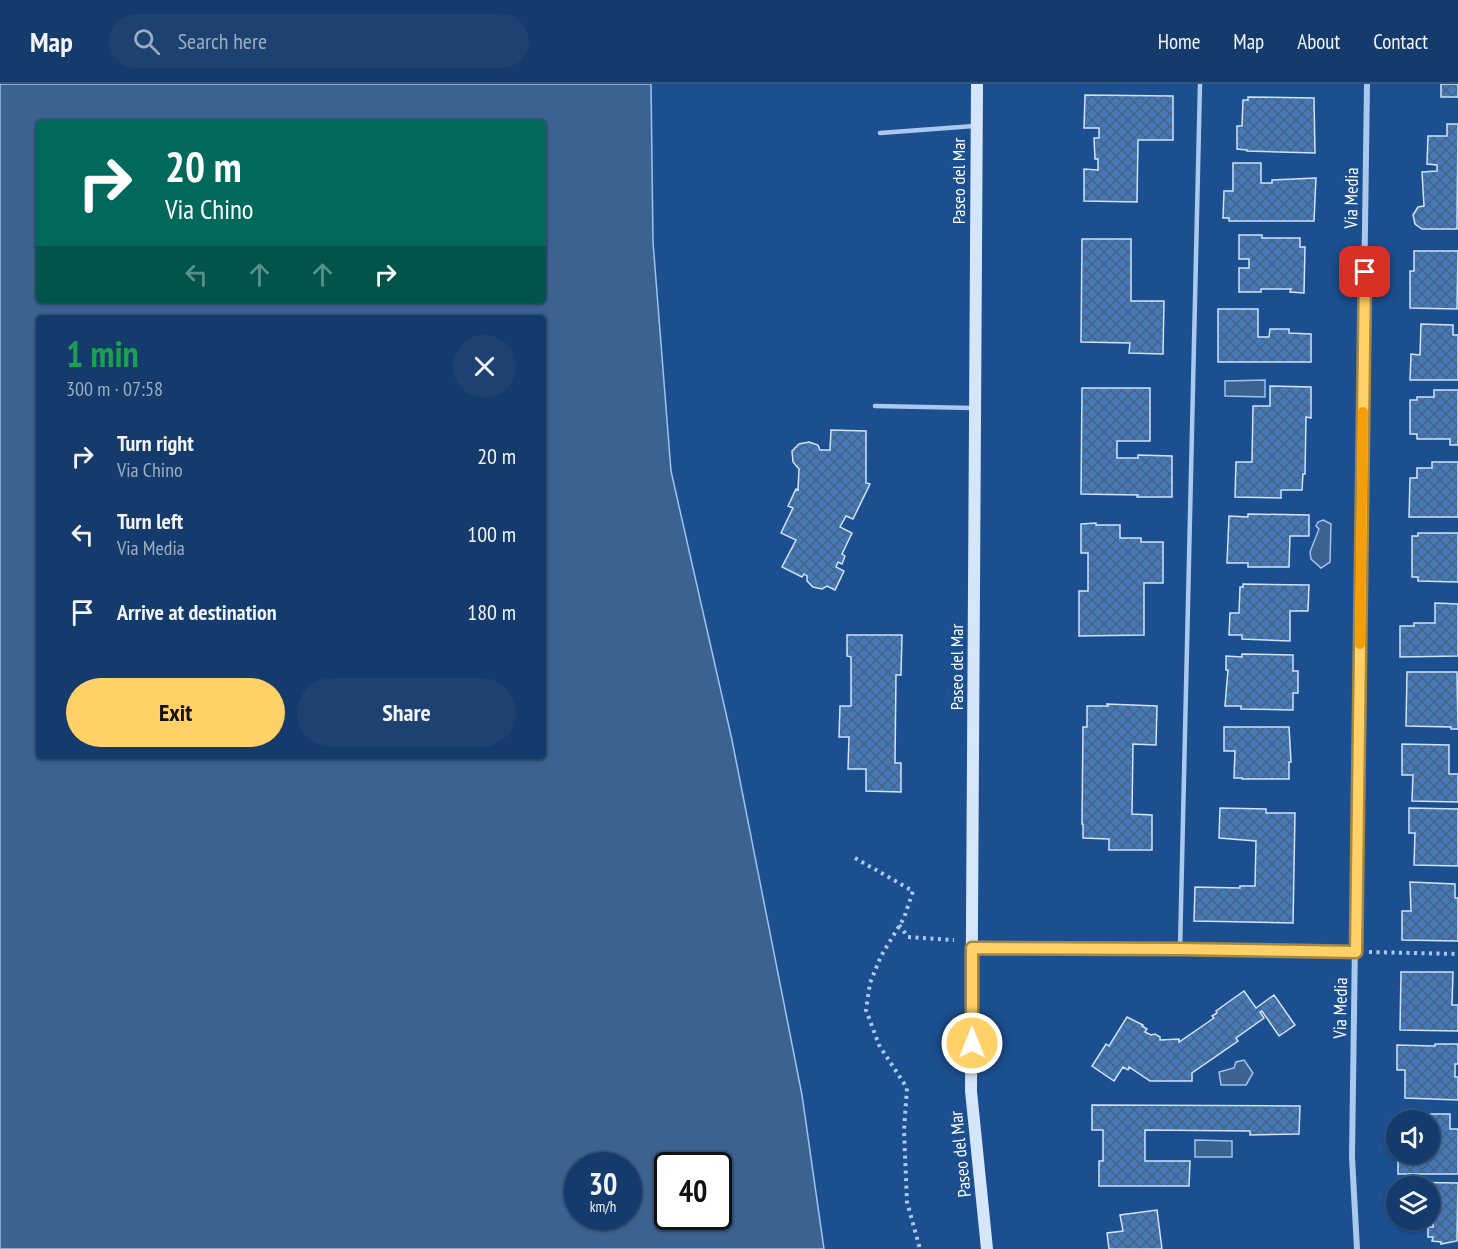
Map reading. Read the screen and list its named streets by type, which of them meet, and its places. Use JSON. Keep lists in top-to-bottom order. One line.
{"streets":{"street":["Paseo del Mar","Via Media"]},"page":{"header":"Map","search":"Search here","nav":["Home","Map","About","Contact"],"turn":["20 m","Via Chino"],"heading":["1 min","300 m · 07:58"],"list":[{"name":"Turn right","note":"Via Chino","value":"20 m"},{"name":"Turn left","note":"Via Media","value":"100 m"},{"name":"Arrive at destination","value":"180 m"}],"buttons":["Exit","Share"],"speed":"30 km/h","limit":"40"}}
